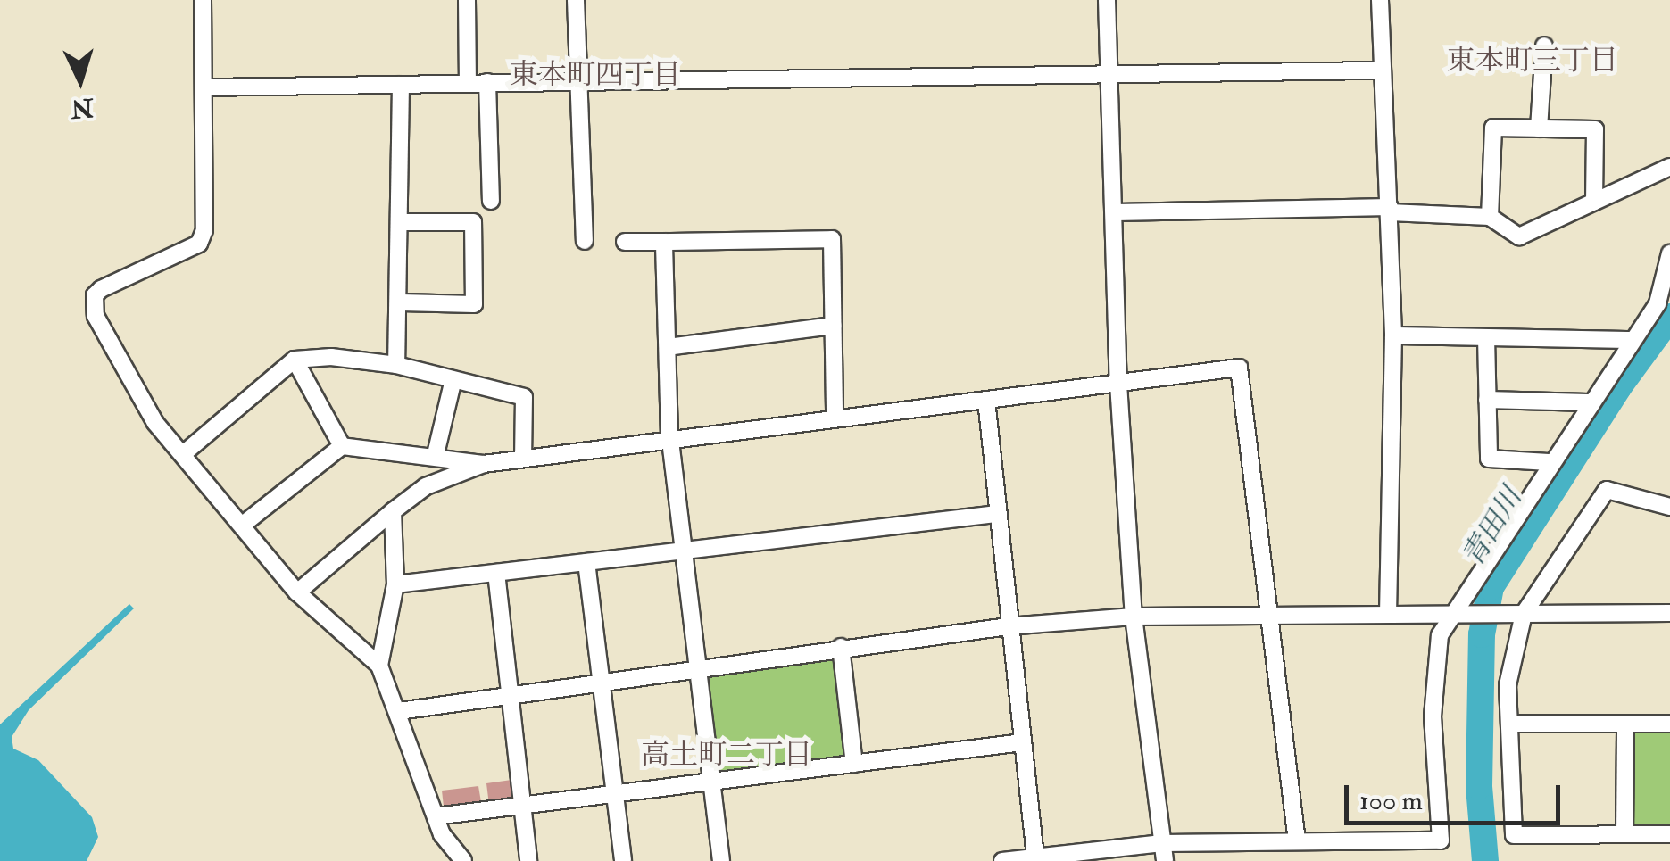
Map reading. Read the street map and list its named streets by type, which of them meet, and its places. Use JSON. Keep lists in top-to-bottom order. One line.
{"districts":["東本町三丁目","東本町四丁目","高土町二丁目"],"water":["青田川"],"scale_bar":"100 m","north":"bottom"}
